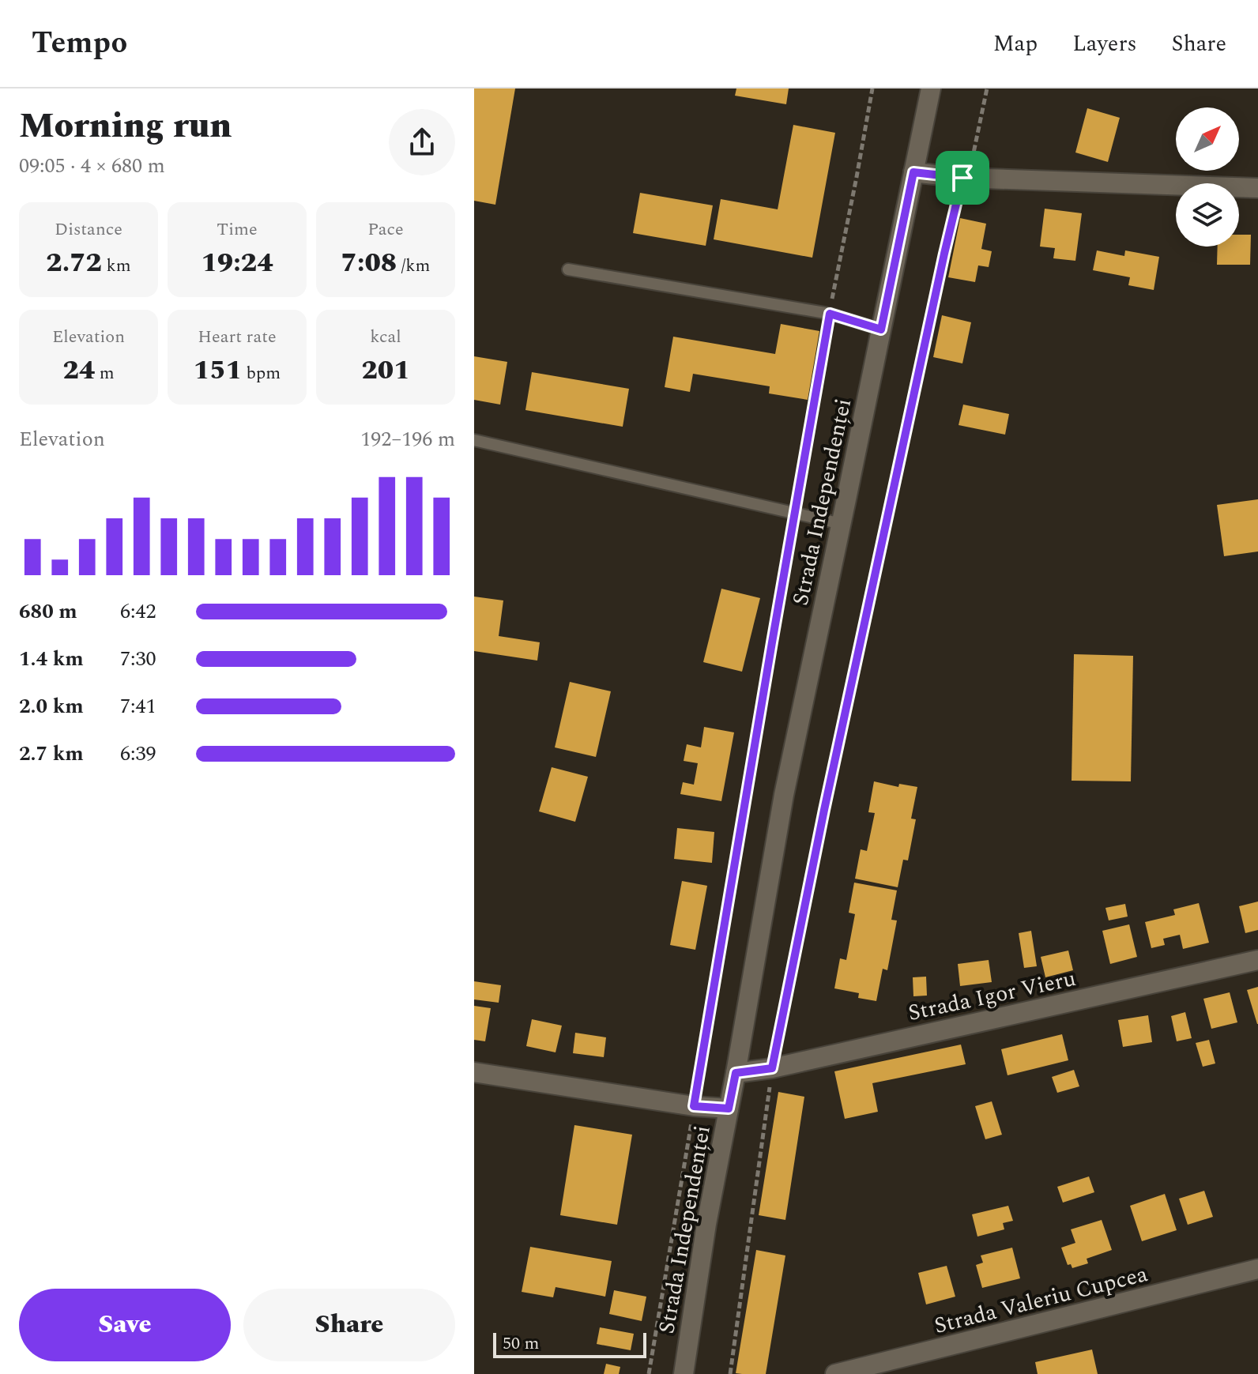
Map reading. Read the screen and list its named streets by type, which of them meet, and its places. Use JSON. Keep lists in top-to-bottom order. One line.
{"streets":{"street":["Strada Independenței","Strada Igor Vieru","Strada Valeriu Cupcea"]},"crossings":[["Strada Independenței","Strada Igor Vieru"]],"scale_bar":"50 m","north":"top right","page":{"header":"Tempo","nav":["Map","Layers","Share"],"heading":["Morning run","09:05 · 4 × 680 m"],"stats":[["Distance","2.72 km"],["Time","19:24"],["Pace","7:08 /km"],["Elevation","24 m"],["Heart rate","151 bpm"],["kcal","201"]],"chart":["Elevation","192–196 m"],"list":[{"name":"680 m","note":"6:42"},{"name":"1.4 km","note":"7:30"},{"name":"2.0 km","note":"7:41"},{"name":"2.7 km","note":"6:39"}],"buttons":["Save","Share"],"scale":"50 m"}}
